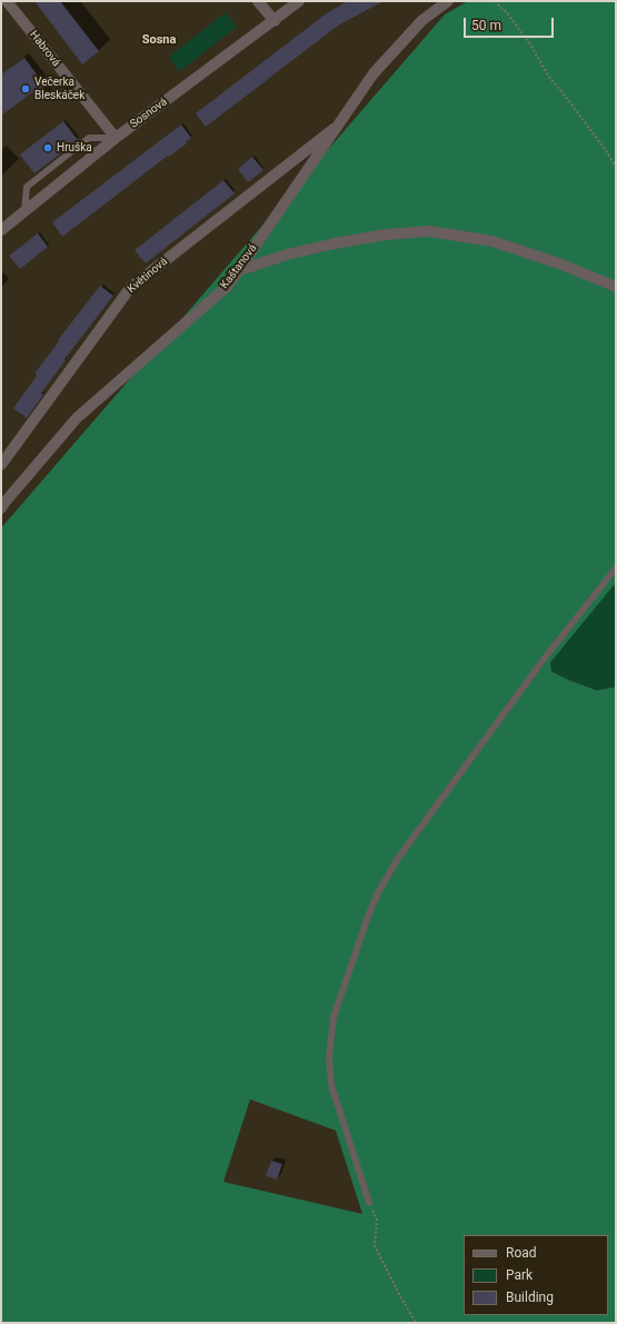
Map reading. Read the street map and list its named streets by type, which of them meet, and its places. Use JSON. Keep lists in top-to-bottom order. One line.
{"streets":{"street":["Habrová","Sosnová","Kaštanová","Květinová"]},"crossings":[["Habrová","Sosnová"],["Kaštanová","Květinová"]],"districts":["Sosna"],"places":["Večerka Bleskáček","Hruška"],"legend":["Road","Park","Building"],"scale_bar":"50 m"}
